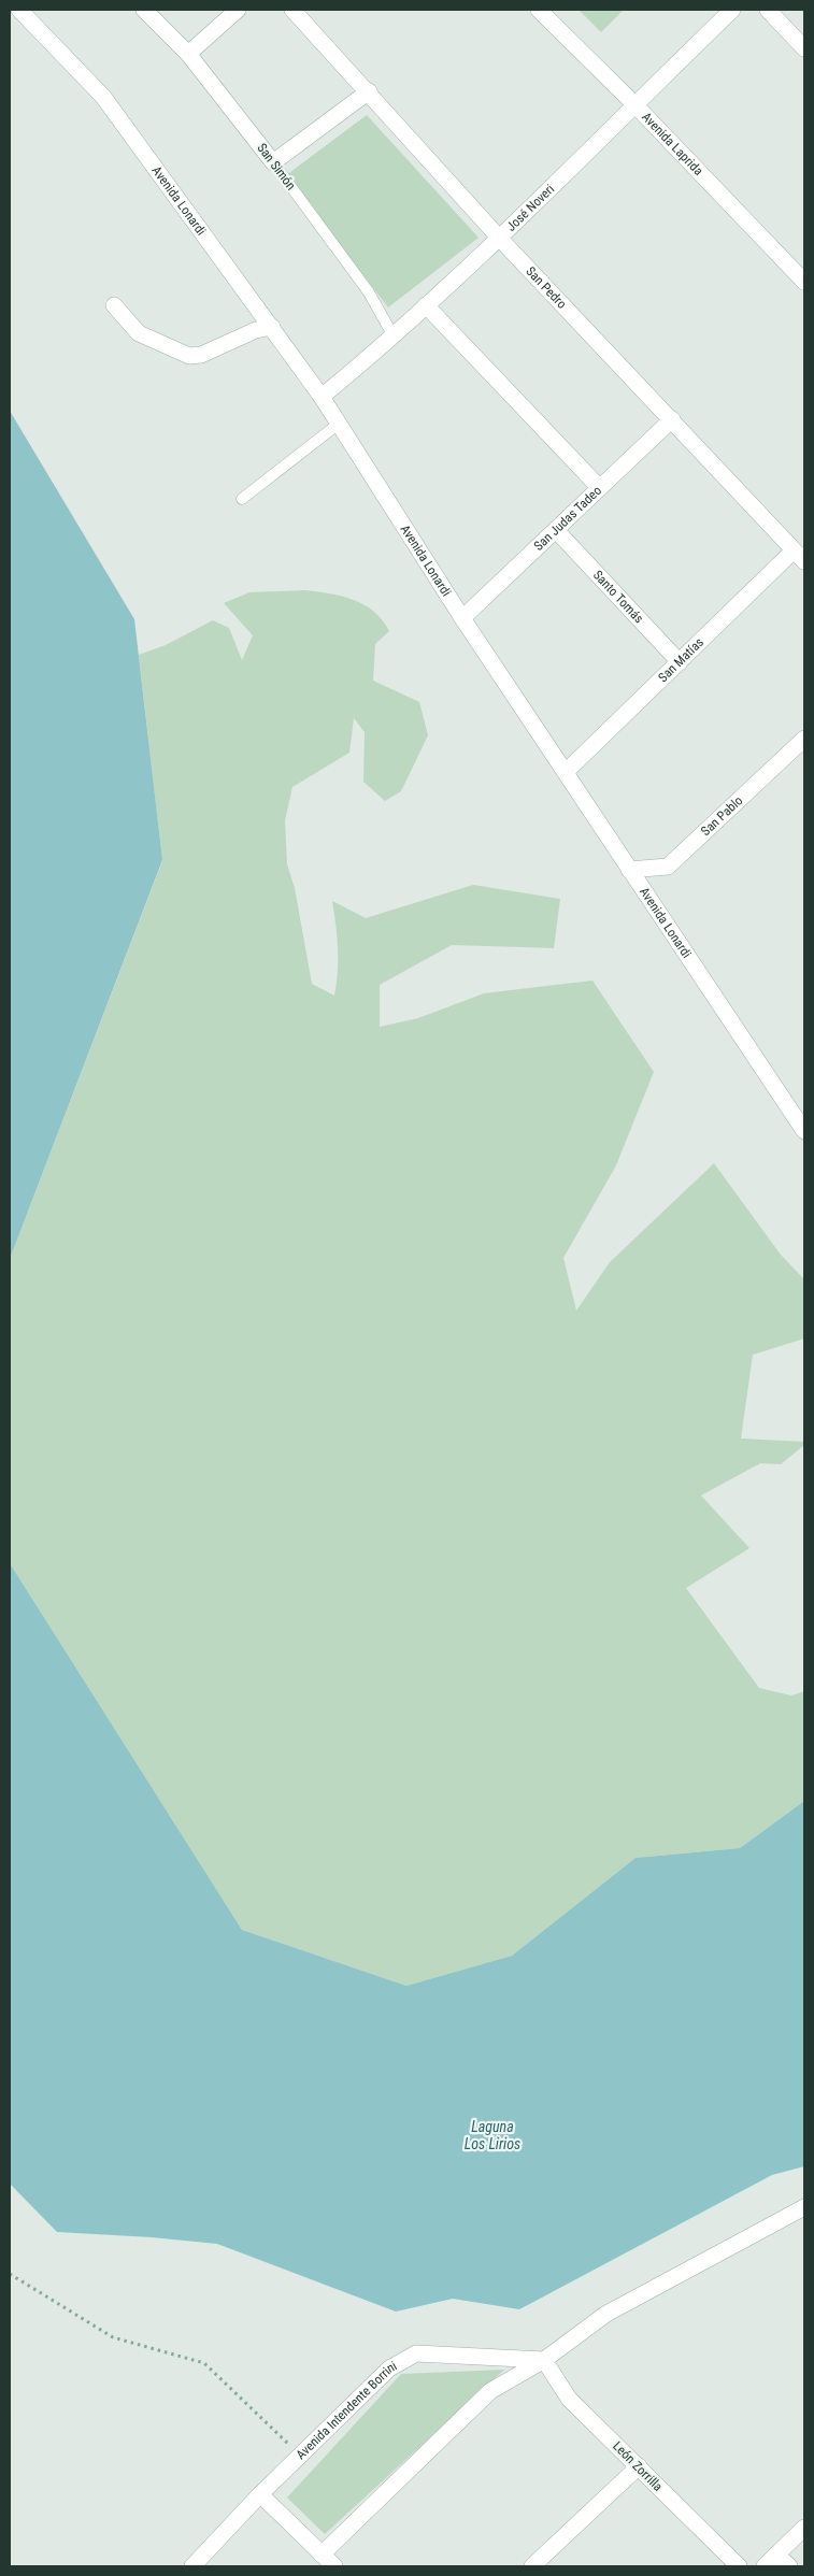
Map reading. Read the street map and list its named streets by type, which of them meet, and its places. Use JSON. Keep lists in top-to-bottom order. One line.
{"streets":{"street":["Avenida Laprida","San Simón","Avenida Lonardi","José Noveri","San Pedro","San Judas Tadeo","Santo Tomás","San Matías","San Pablo","Avenida Intendente Borrini","León Zorrilla"]},"crossings":[["Avenida Laprida","José Noveri"],["San Simón","José Noveri"],["Avenida Lonardi","José Noveri"],["Avenida Lonardi","San Judas Tadeo"],["Avenida Lonardi","San Matías"],["Avenida Lonardi","San Pablo"],["José Noveri","San Pedro"],["San Pedro","San Judas Tadeo"],["San Pedro","San Matías"],["San Judas Tadeo","Santo Tomás"],["Santo Tomás","San Matías"],["Avenida Intendente Borrini","León Zorrilla"]],"water":["Laguna Los Lirios"]}
